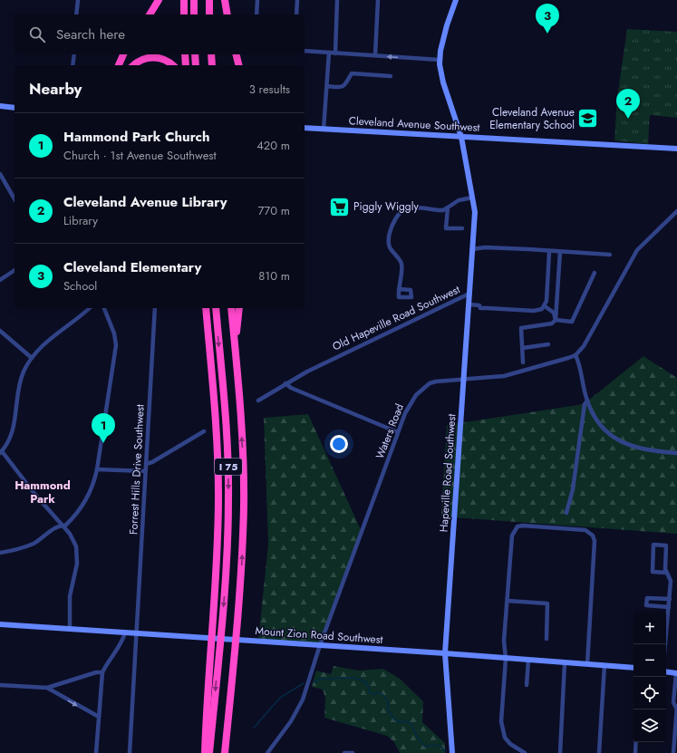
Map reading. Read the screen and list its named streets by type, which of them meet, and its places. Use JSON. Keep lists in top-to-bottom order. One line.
{"streets":{"highway":["I 75"],"street":["Cleveland Avenue Southwest","Old Hapeville Road Southwest","Waters Road","Forrest Hills Drive Southwest","Hapeville Road Southwest","Mount Zion Road Southwest"]},"crossings":[["Cleveland Avenue Southwest","Old Hapeville Road Southwest"],["Old Hapeville Road Southwest","Hapeville Road Southwest"],["Waters Road","Hapeville Road Southwest"],["Waters Road","Mount Zion Road Southwest"],["Forrest Hills Drive Southwest","Mount Zion Road Southwest"],["Hapeville Road Southwest","Mount Zion Road Southwest"]],"districts":["Hammond Park"],"places":{"school or university":["Cleveland Avenue Elementary School"],"supermarket":["Piggly Wiggly"]},"page":{"pins":["3","2","1"],"search":"Search here","heading":["Nearby","3 results"],"list":[{"mark":"1","name":"Hammond Park Church","note":"Church · 1st Avenue Southwest","value":"420 m"},{"mark":"2","name":"Cleveland Avenue Library","note":"Library","value":"770 m"},{"mark":"3","name":"Cleveland Elementary","note":"School","value":"810 m"}],"map_buttons":["+","−"]}}
